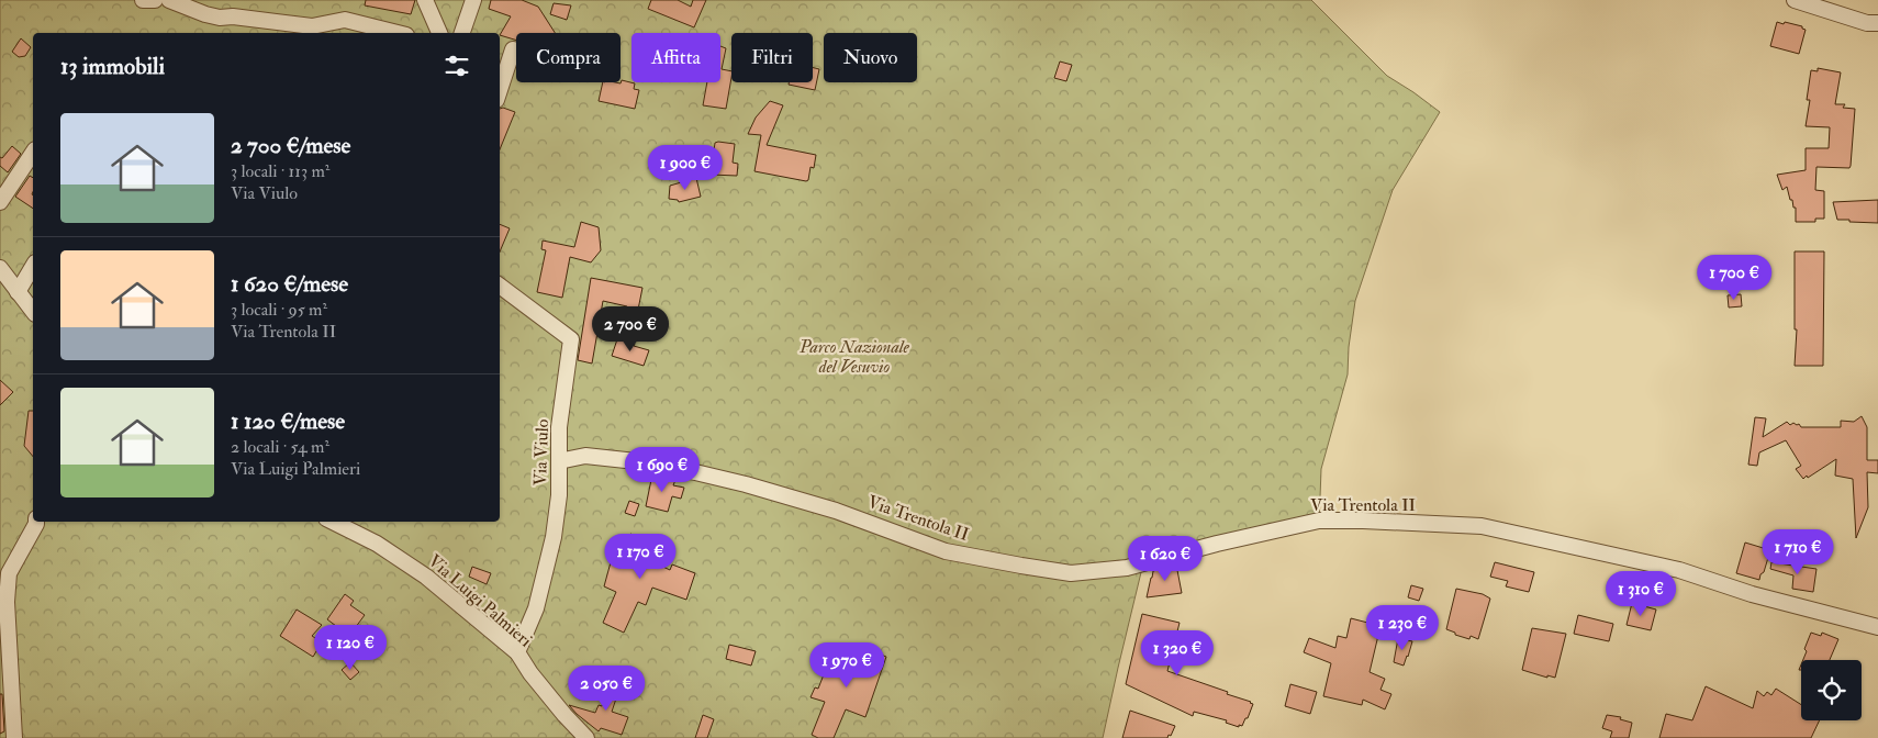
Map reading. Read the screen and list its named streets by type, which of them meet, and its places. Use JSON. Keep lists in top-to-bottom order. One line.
{"streets":{"street":["Via Viulo","Via Trentola II","Via Luigi Palmieri"]},"crossings":[["Via Viulo","Via Trentola II"],["Via Viulo","Via Luigi Palmieri"]],"parks":["Parco Nazionale del Vesuvio"],"page":{"chip":["Compra","Affitta","Filtri","Nuovo"],"heading":"13 immobili","list":[{"name":"2 700 €/mese","note":"3 locali · 113 m² · Via Viulo"},{"name":"1 620 €/mese","note":"3 locali · 95 m² · Via Trentola II"},{"name":"1 120 €/mese","note":"2 locali · 54 m² · Via Luigi Palmieri"}],"price":["1 900 €","1 700 €","2 700 €","1 690 €","1 710 €","1 170 €","1 620 €","1 310 €","1 230 €","1 120 €","1 320 €","1 970 €","2 050 €"]}}
